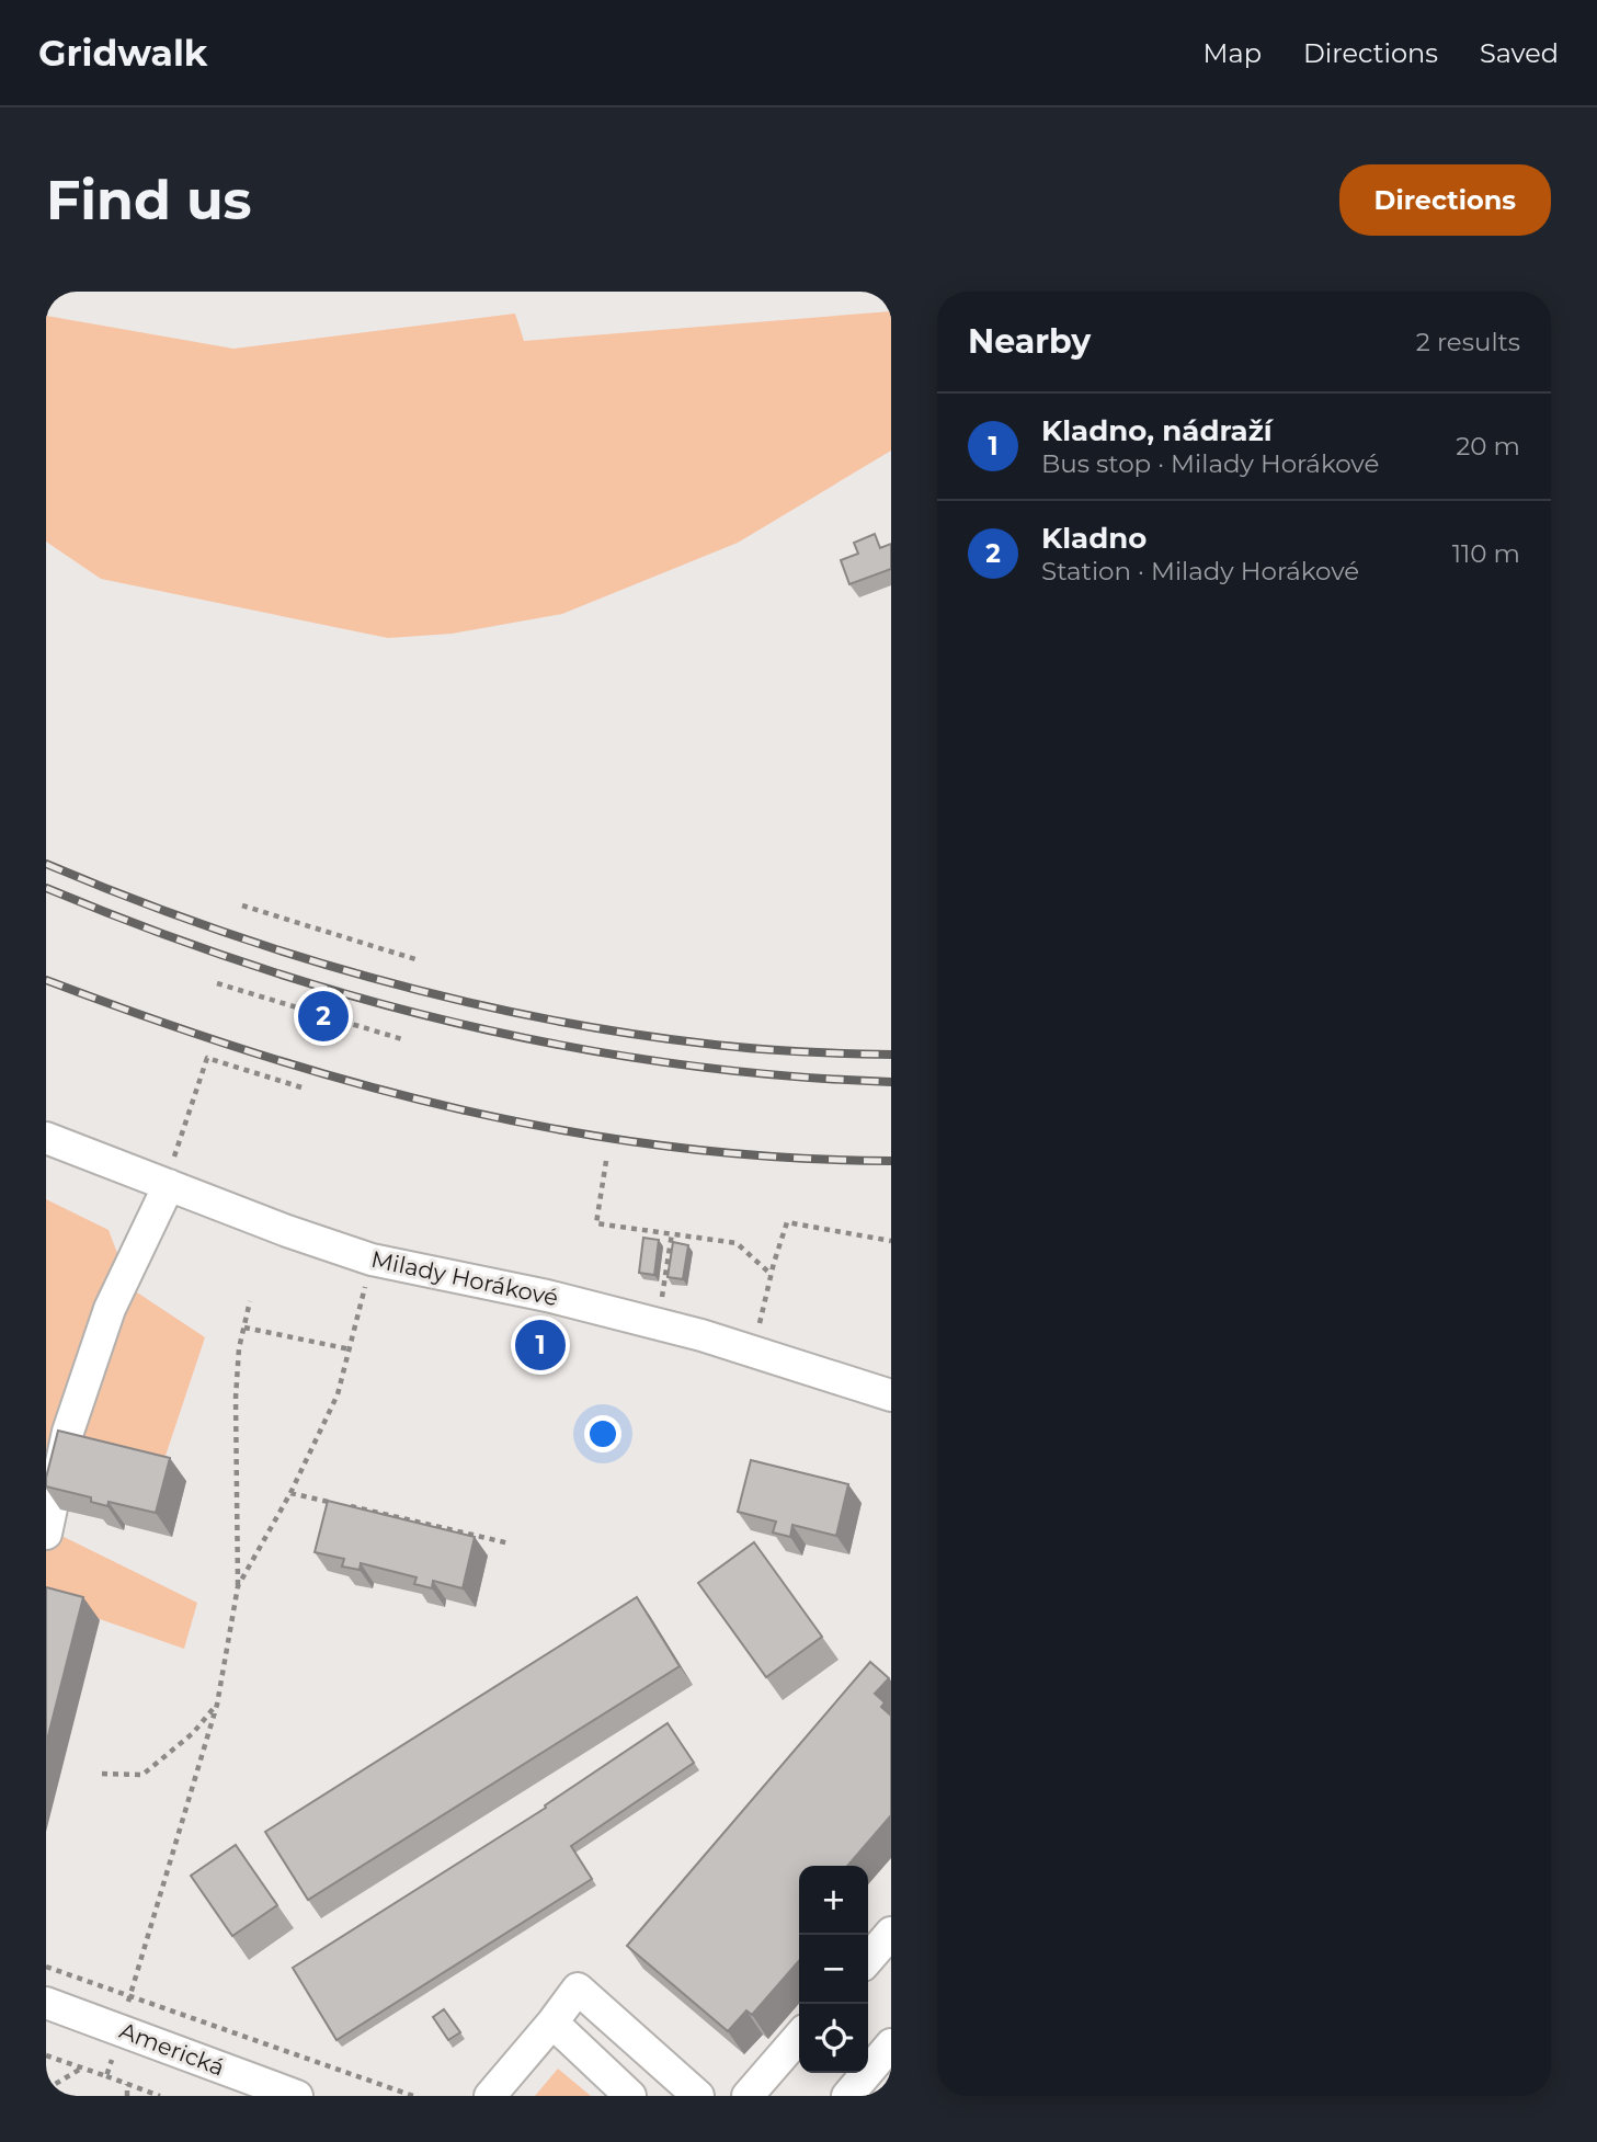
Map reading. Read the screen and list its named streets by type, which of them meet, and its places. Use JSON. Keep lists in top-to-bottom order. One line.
{"streets":{"street":["Milady Horákové","Americká"]},"page":{"header":"Gridwalk","nav":["Map","Directions","Saved"],"buttons":"Directions","title":"Find us","heading":["Nearby","2 results"],"list":[{"mark":"1","name":"Kladno, nádraží","note":"Bus stop · Milady Horákové","value":"20 m"},{"mark":"2","name":"Kladno","note":"Station · Milady Horákové","value":"110 m"}],"pins":["2","1"],"map_buttons":["+","−"]}}
